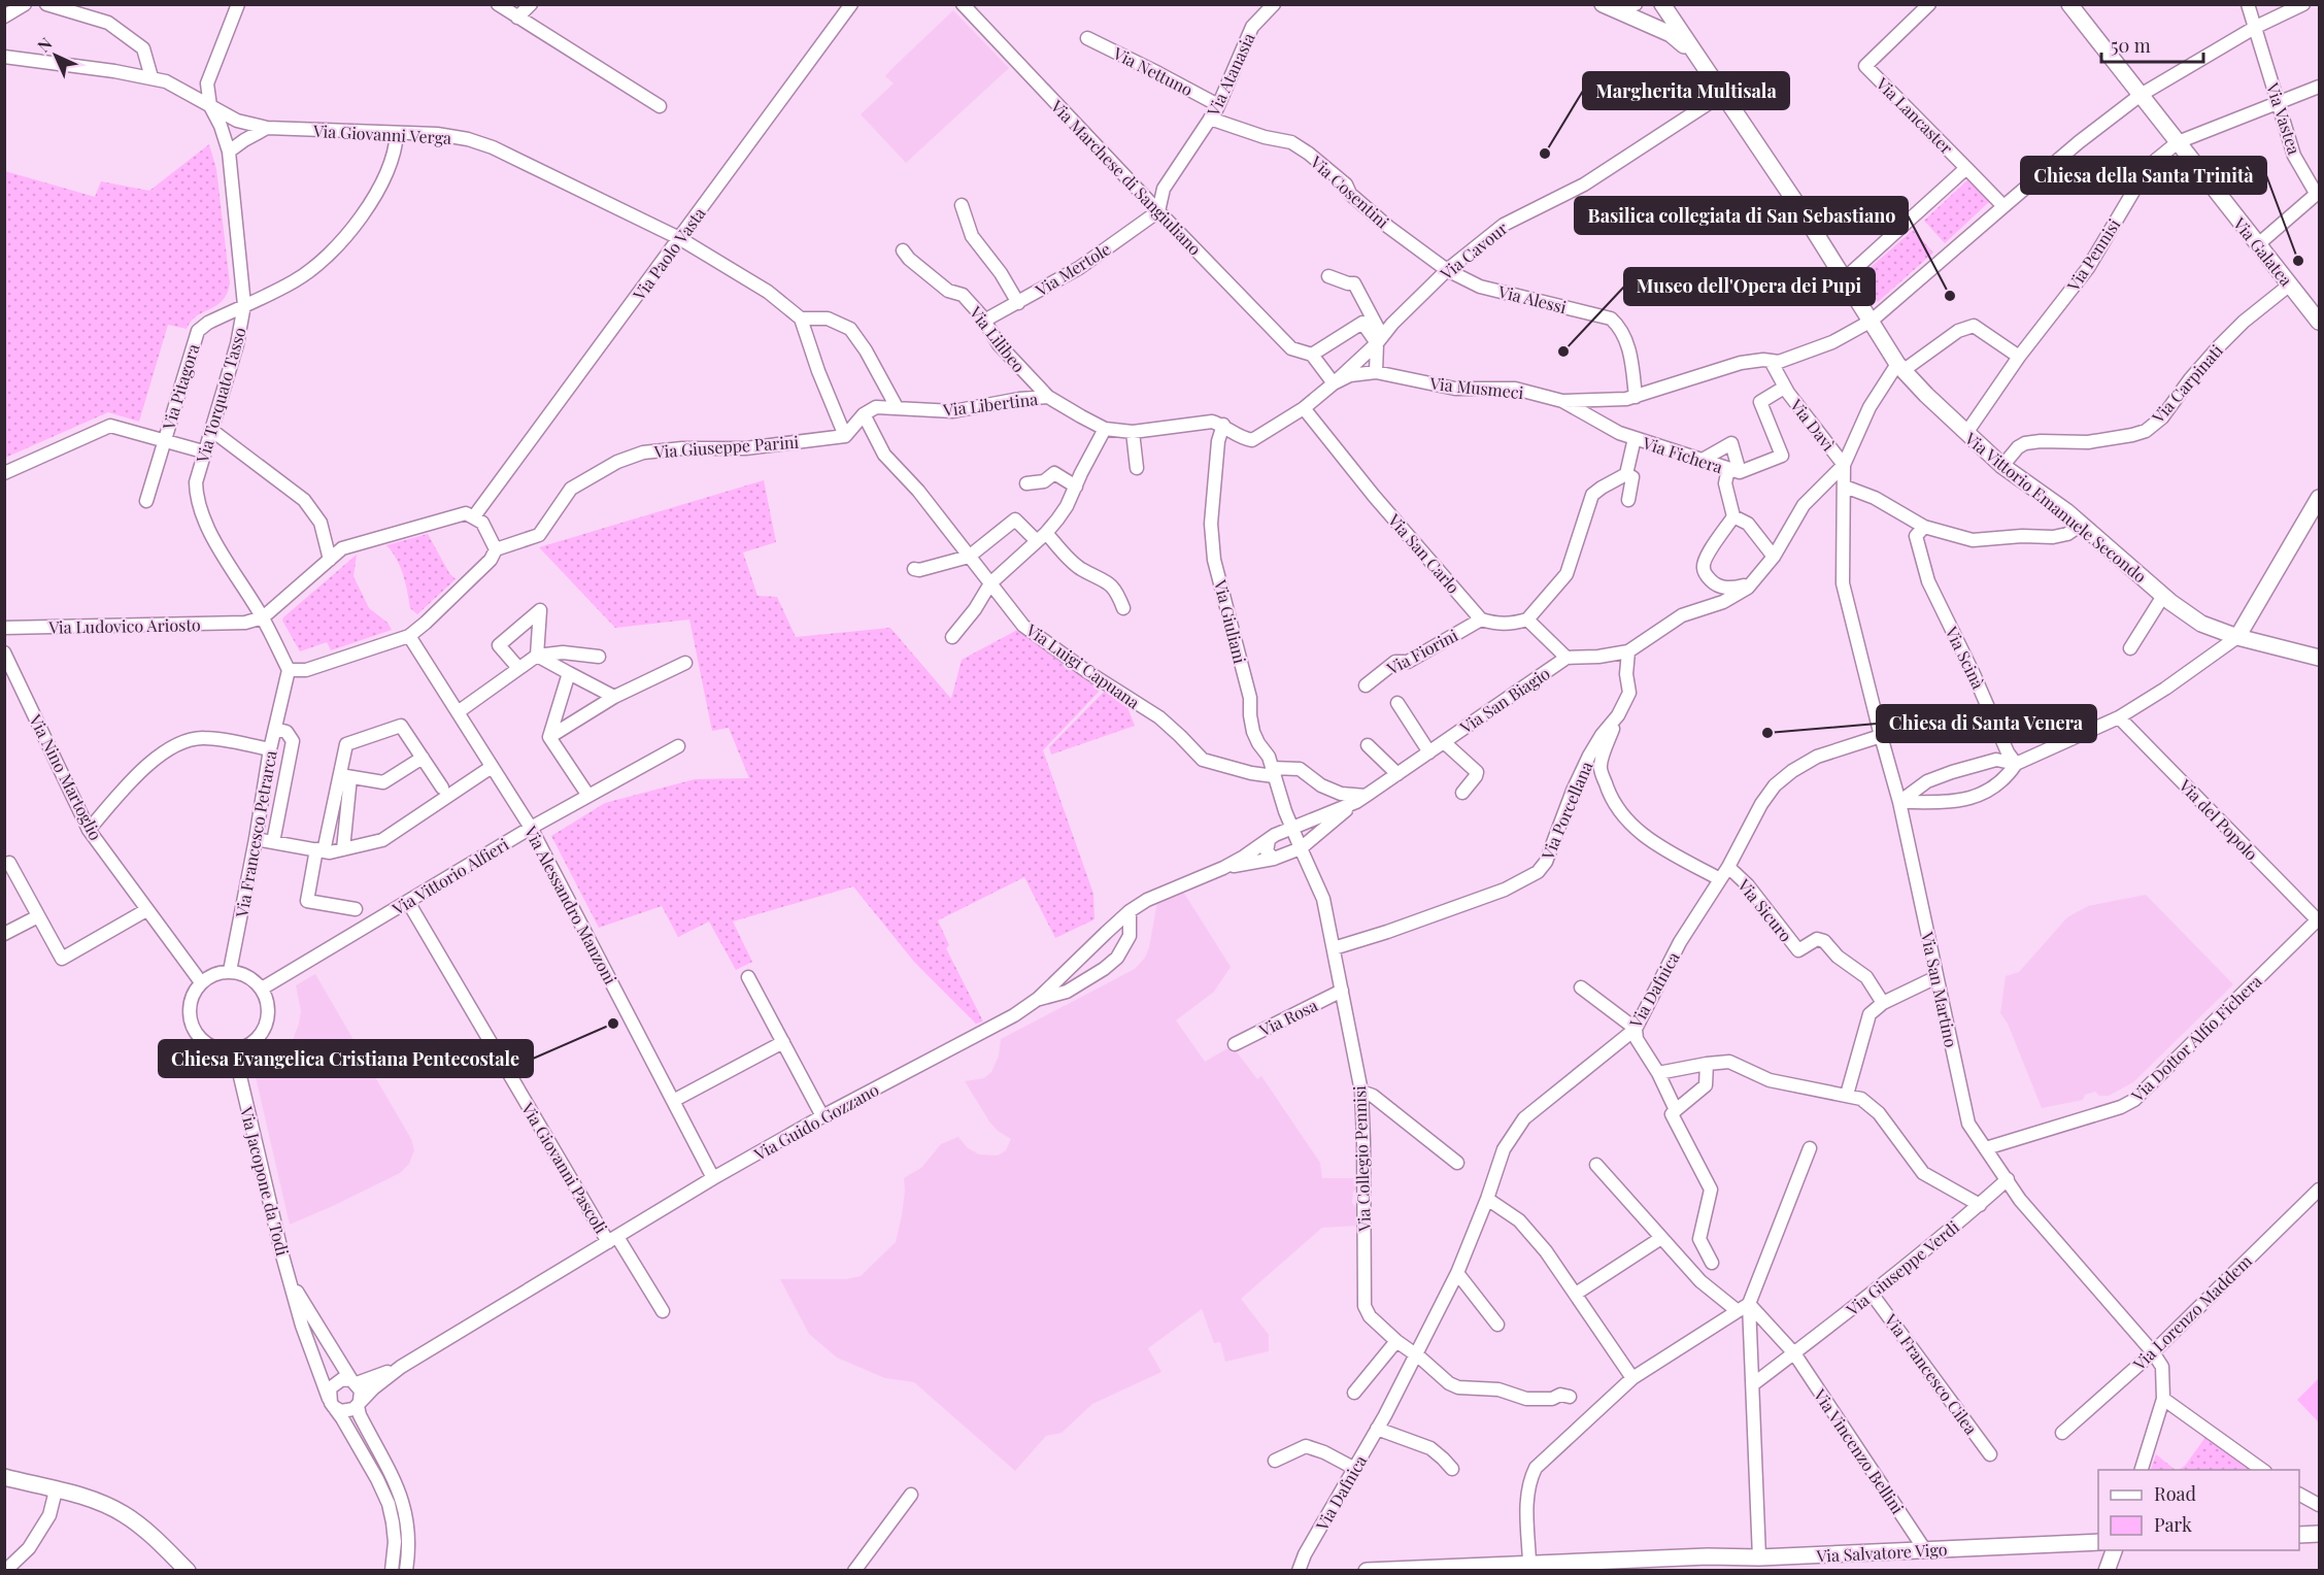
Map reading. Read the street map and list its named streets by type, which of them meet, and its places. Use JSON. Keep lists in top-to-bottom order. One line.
{"streets":{"street":["Via Nettuno","Via Atanasia","Via Lancaster","Via Vastea","Via Giovanni Verga","Via Marchese di Sangiuliano","Via Cosentini","Via Cavour","Via Galatea","Via Paolo Vasta","Via Pennisi","Via Mertole","Via Alessi","Via Lilibeo","Via Carpinati","Via Pitagora","Via Musmeci","Via Torquato Tasso","Via Libertina","Via Davì","Via Giuseppe Parini","Via Fichera","Via Vittorio Emanuele Secondo","Via San Carlo","Via Giuliani","Via Ludovico Ariosto","Via Fiorini","Via Scinà","Via Luigi Capuana","Via San Biagio","Via Nino Martoglio","Via Porcellana","Via del Popolo","Via Francesco Petrarca","Via Vittorio Alfieri","Via Alessandro Manzoni","Via Sicuro","Via Dafnica","Via San Martino","Via Rosa","Via Dottor Alfio Fichera","Via Guido Gozzano","Via Collegio Pennisi","Via Giovanni Pascoli","Via Jacopone da Todi","Via Giuseppe Verdi","Via Lorenzo Maddem","Via Francesco Cilea","Via Vincenzo Bellini","Via Salvatore Vigo"]},"crossings":[["Via Nettuno","Via Atanasia"],["Via Atanasia","Via Marchese di Sangiuliano"],["Via Atanasia","Via Cosentini"],["Via Atanasia","Via Mertole"],["Via Vastea","Via Pennisi"],["Via Giovanni Verga","Via Paolo Vasta"],["Via Giovanni Verga","Via Pitagora"],["Via Giovanni Verga","Via Torquato Tasso"],["Via Marchese di Sangiuliano","Via Mertole"],["Via Cosentini","Via Cavour"],["Via Cosentini","Via Alessi"],["Via Cavour","Via Alessi"],["Via Cavour","Via Lilibeo"],["Via Cavour","Via Vittorio Emanuele Secondo"],["Via Cavour","Via San Carlo"],["Via Galatea","Via Pennisi"],["Via Galatea","Via Carpinati"],["Via Pennisi","Via Vittorio Emanuele Secondo"],["Via Mertole","Via Lilibeo"],["Via Lilibeo","Via Libertina"],["Via Lilibeo","Via San Carlo"],["Via Lilibeo","Via Giuliani"],["Via Carpinati","Via Vittorio Emanuele Secondo"],["Via Pitagora","Via Torquato Tasso"],["Via Musmeci","Via Fichera"],["Via Torquato Tasso","Via Ludovico Ariosto"],["Via Torquato Tasso","Via Francesco Petrarca"],["Via Davì","Via Fichera"],["Via Davì","Via San Martino"],["Via San Carlo","Via Fiorini"],["Via Giuliani","Via Luigi Capuana"],["Via Giuliani","Via Collegio Pennisi"],["Via Nino Martoglio","Via Francesco Petrarca"],["Via Nino Martoglio","Via Vittorio Alfieri"],["Via Nino Martoglio","Via Jacopone da Todi"],["Via Porcellana","Via Collegio Pennisi"],["Via del Popolo","Via Dottor Alfio Fichera"],["Via Francesco Petrarca","Via Vittorio Alfieri"],["Via Francesco Petrarca","Via Jacopone da Todi"],["Via Vittorio Alfieri","Via Alessandro Manzoni"],["Via Vittorio Alfieri","Via Giovanni Pascoli"],["Via Vittorio Alfieri","Via Jacopone da Todi"],["Via Alessandro Manzoni","Via Guido Gozzano"],["Via Sicuro","Via Dafnica"],["Via Dafnica","Via San Martino"],["Via Dafnica","Via Collegio Pennisi"],["Via San Martino","Via Dottor Alfio Fichera"],["Via San Martino","Via Giuseppe Verdi"],["Via San Martino","Via Lorenzo Maddem"],["Via Rosa","Via Collegio Pennisi"],["Via Guido Gozzano","Via Giovanni Pascoli"],["Via Giuseppe Verdi","Via Francesco Cilea"],["Via Giuseppe Verdi","Via Vincenzo Bellini"],["Via Vincenzo Bellini","Via Salvatore Vigo"]],"places":["Margherita Multisala","Chiesa della Santa Trinità","Basilica collegiata di San Sebastiano","Museo dell'Opera dei Pupi","Chiesa di Santa Venera","Chiesa Evangelica Cristiana Pentecostale"],"legend":["Road","Park"],"scale_bar":"50 m","north":"top left"}
